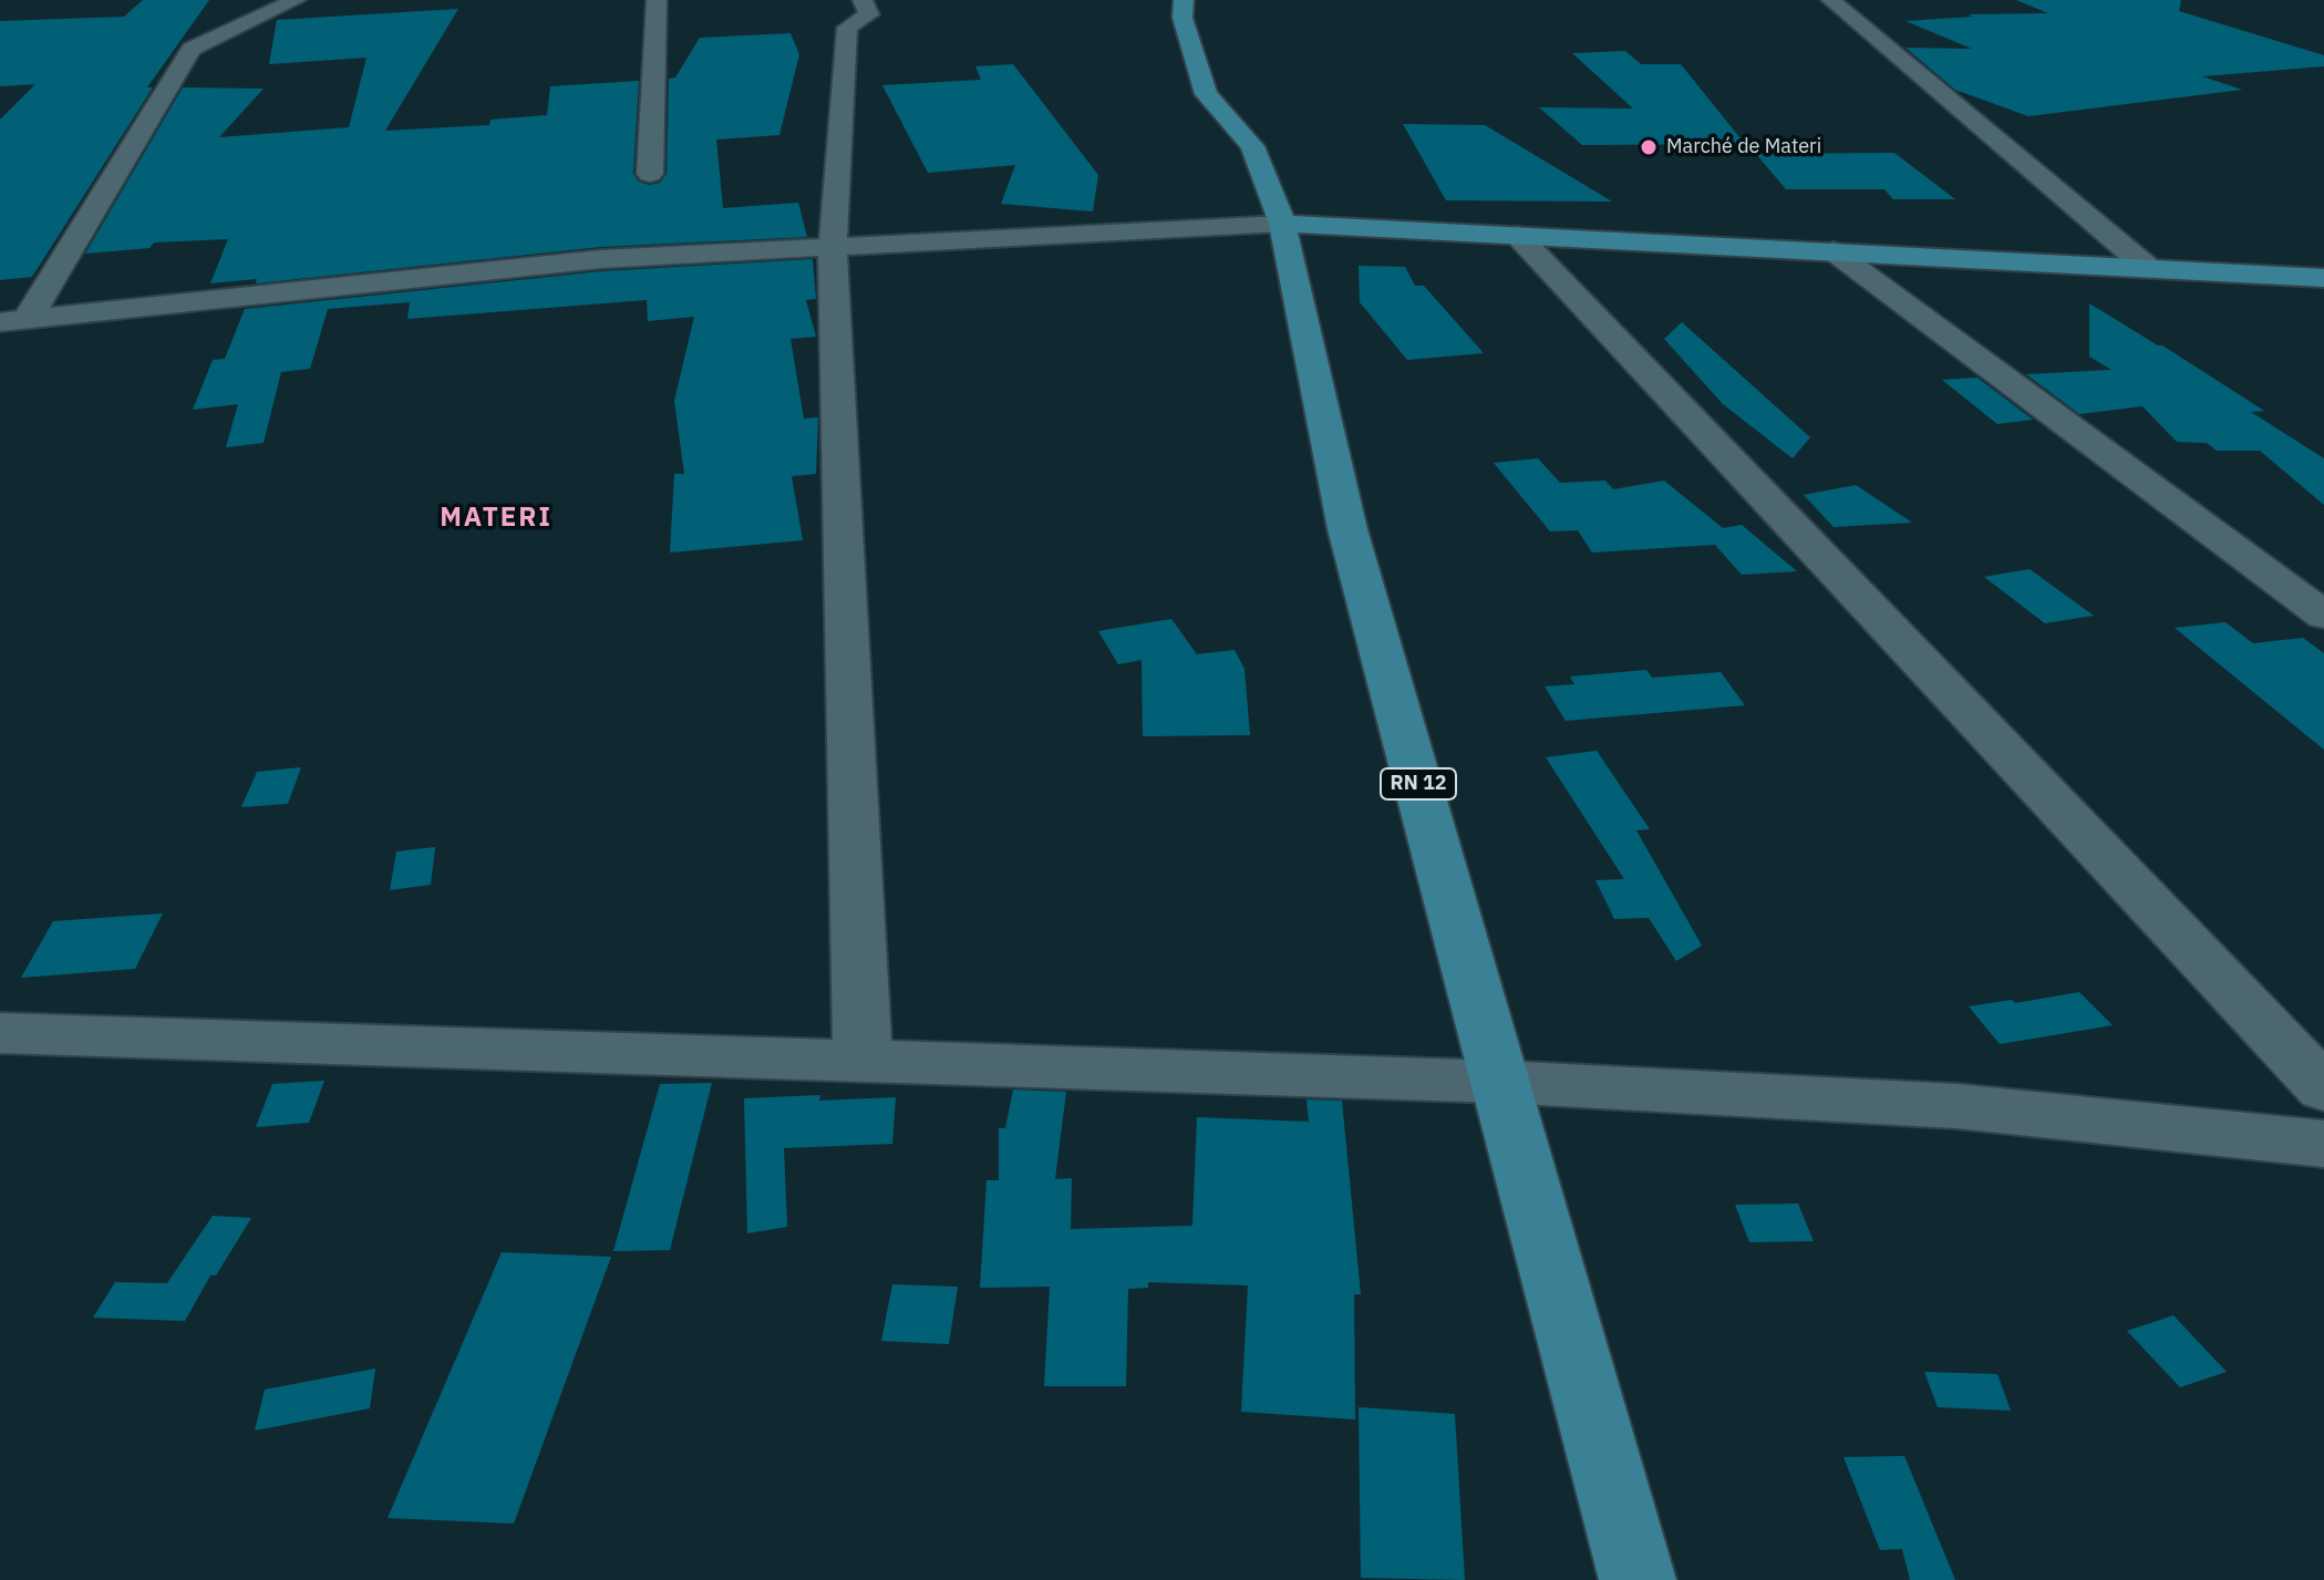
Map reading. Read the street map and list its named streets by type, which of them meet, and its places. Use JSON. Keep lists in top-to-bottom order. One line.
{"streets":{"main road":["RN 12"]},"districts":["MATERI"],"places":["Marché de Materi"]}
